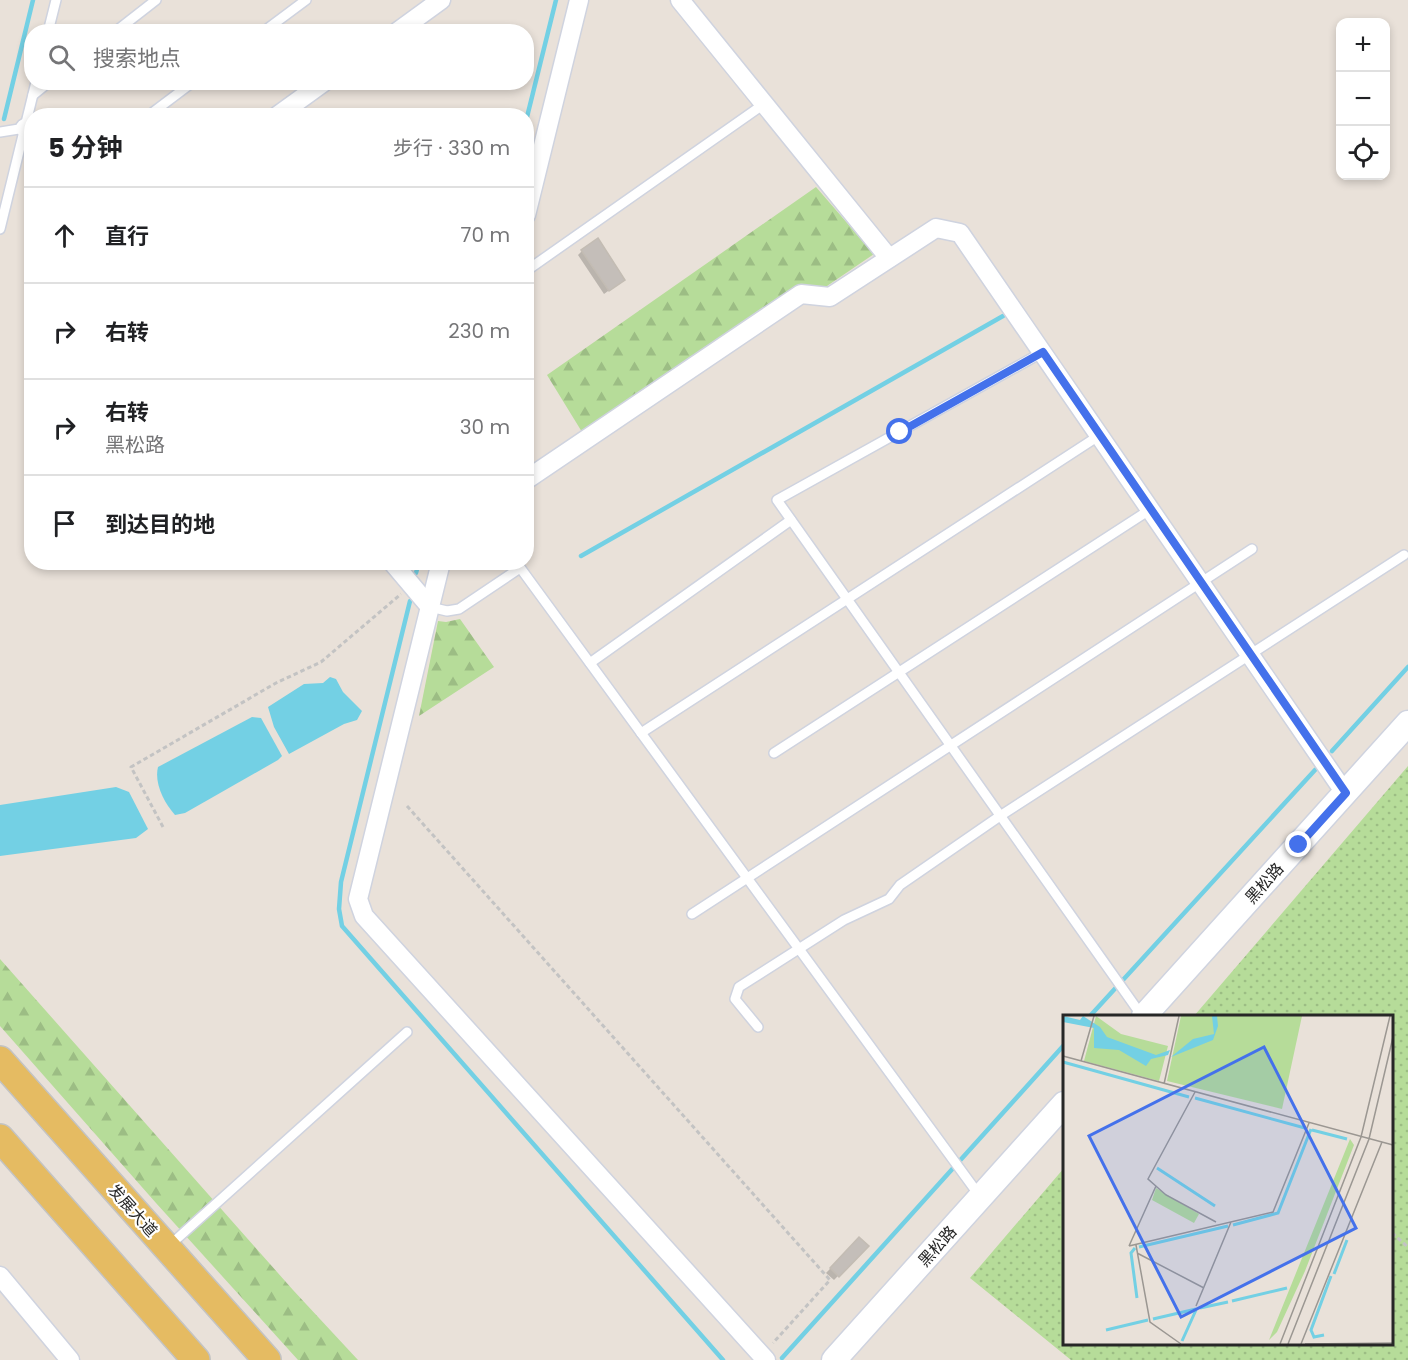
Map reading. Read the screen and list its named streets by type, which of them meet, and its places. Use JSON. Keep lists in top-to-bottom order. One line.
{"streets":{"main road":["发展大道"],"street":["黑松路"]},"page":{"map_buttons":["+","−"],"search":"搜索地点","heading":["5 分钟","步行 · 330 m"],"list":[["直行","70 m"],["右转","230 m"],["右转","黑松路","30 m"],"到达目的地"]}}
